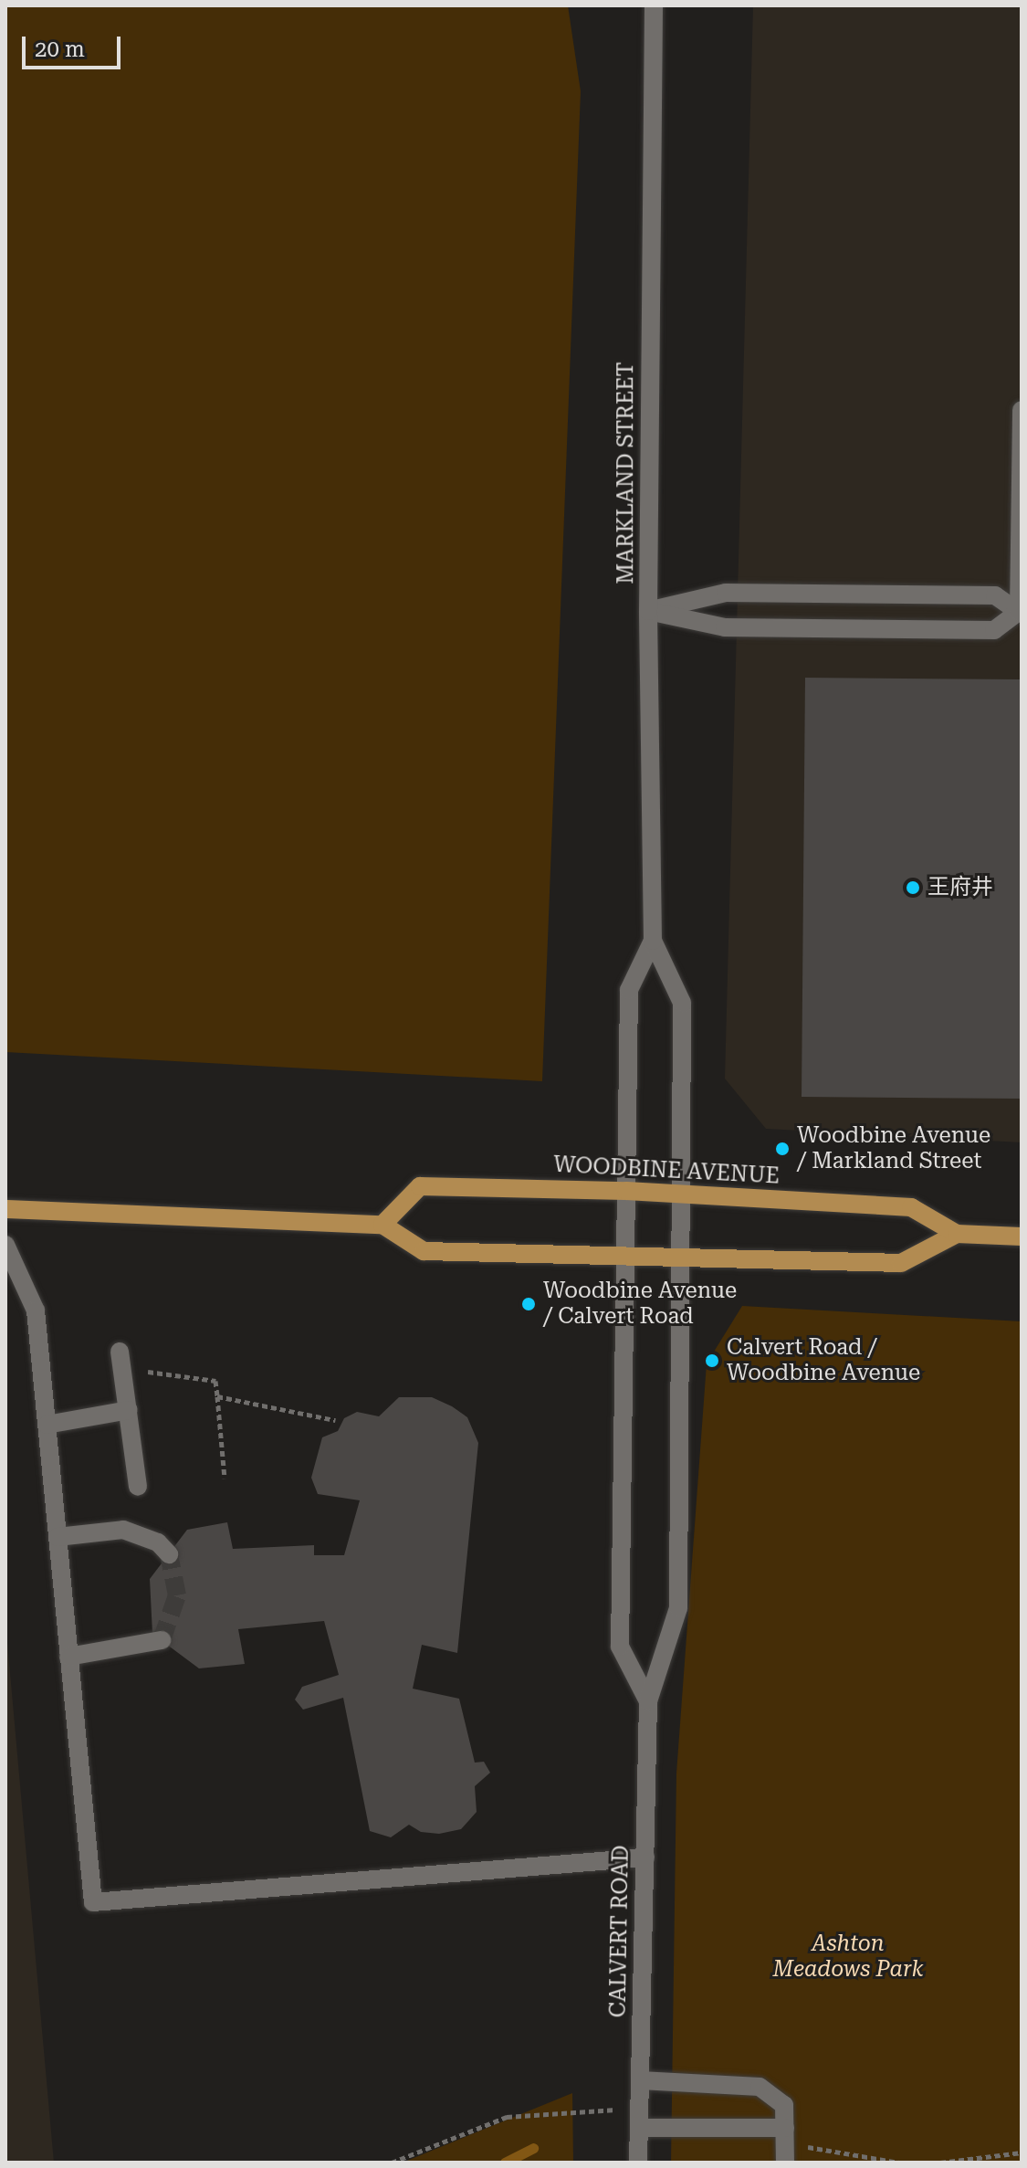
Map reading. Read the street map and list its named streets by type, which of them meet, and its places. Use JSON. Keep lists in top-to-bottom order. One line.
{"streets":{"main road":["WOODBINE AVENUE"],"street":["MARKLAND STREET","CALVERT ROAD"]},"crossings":[["MARKLAND STREET","WOODBINE AVENUE"],["MARKLAND STREET","CALVERT ROAD"]],"parks":["Ashton Meadows Park"],"places":["王府井","Woodbine Avenue / Markland Street","Woodbine Avenue / Calvert Road","Calvert Road / Woodbine Avenue"],"scale_bar":"20 m"}
